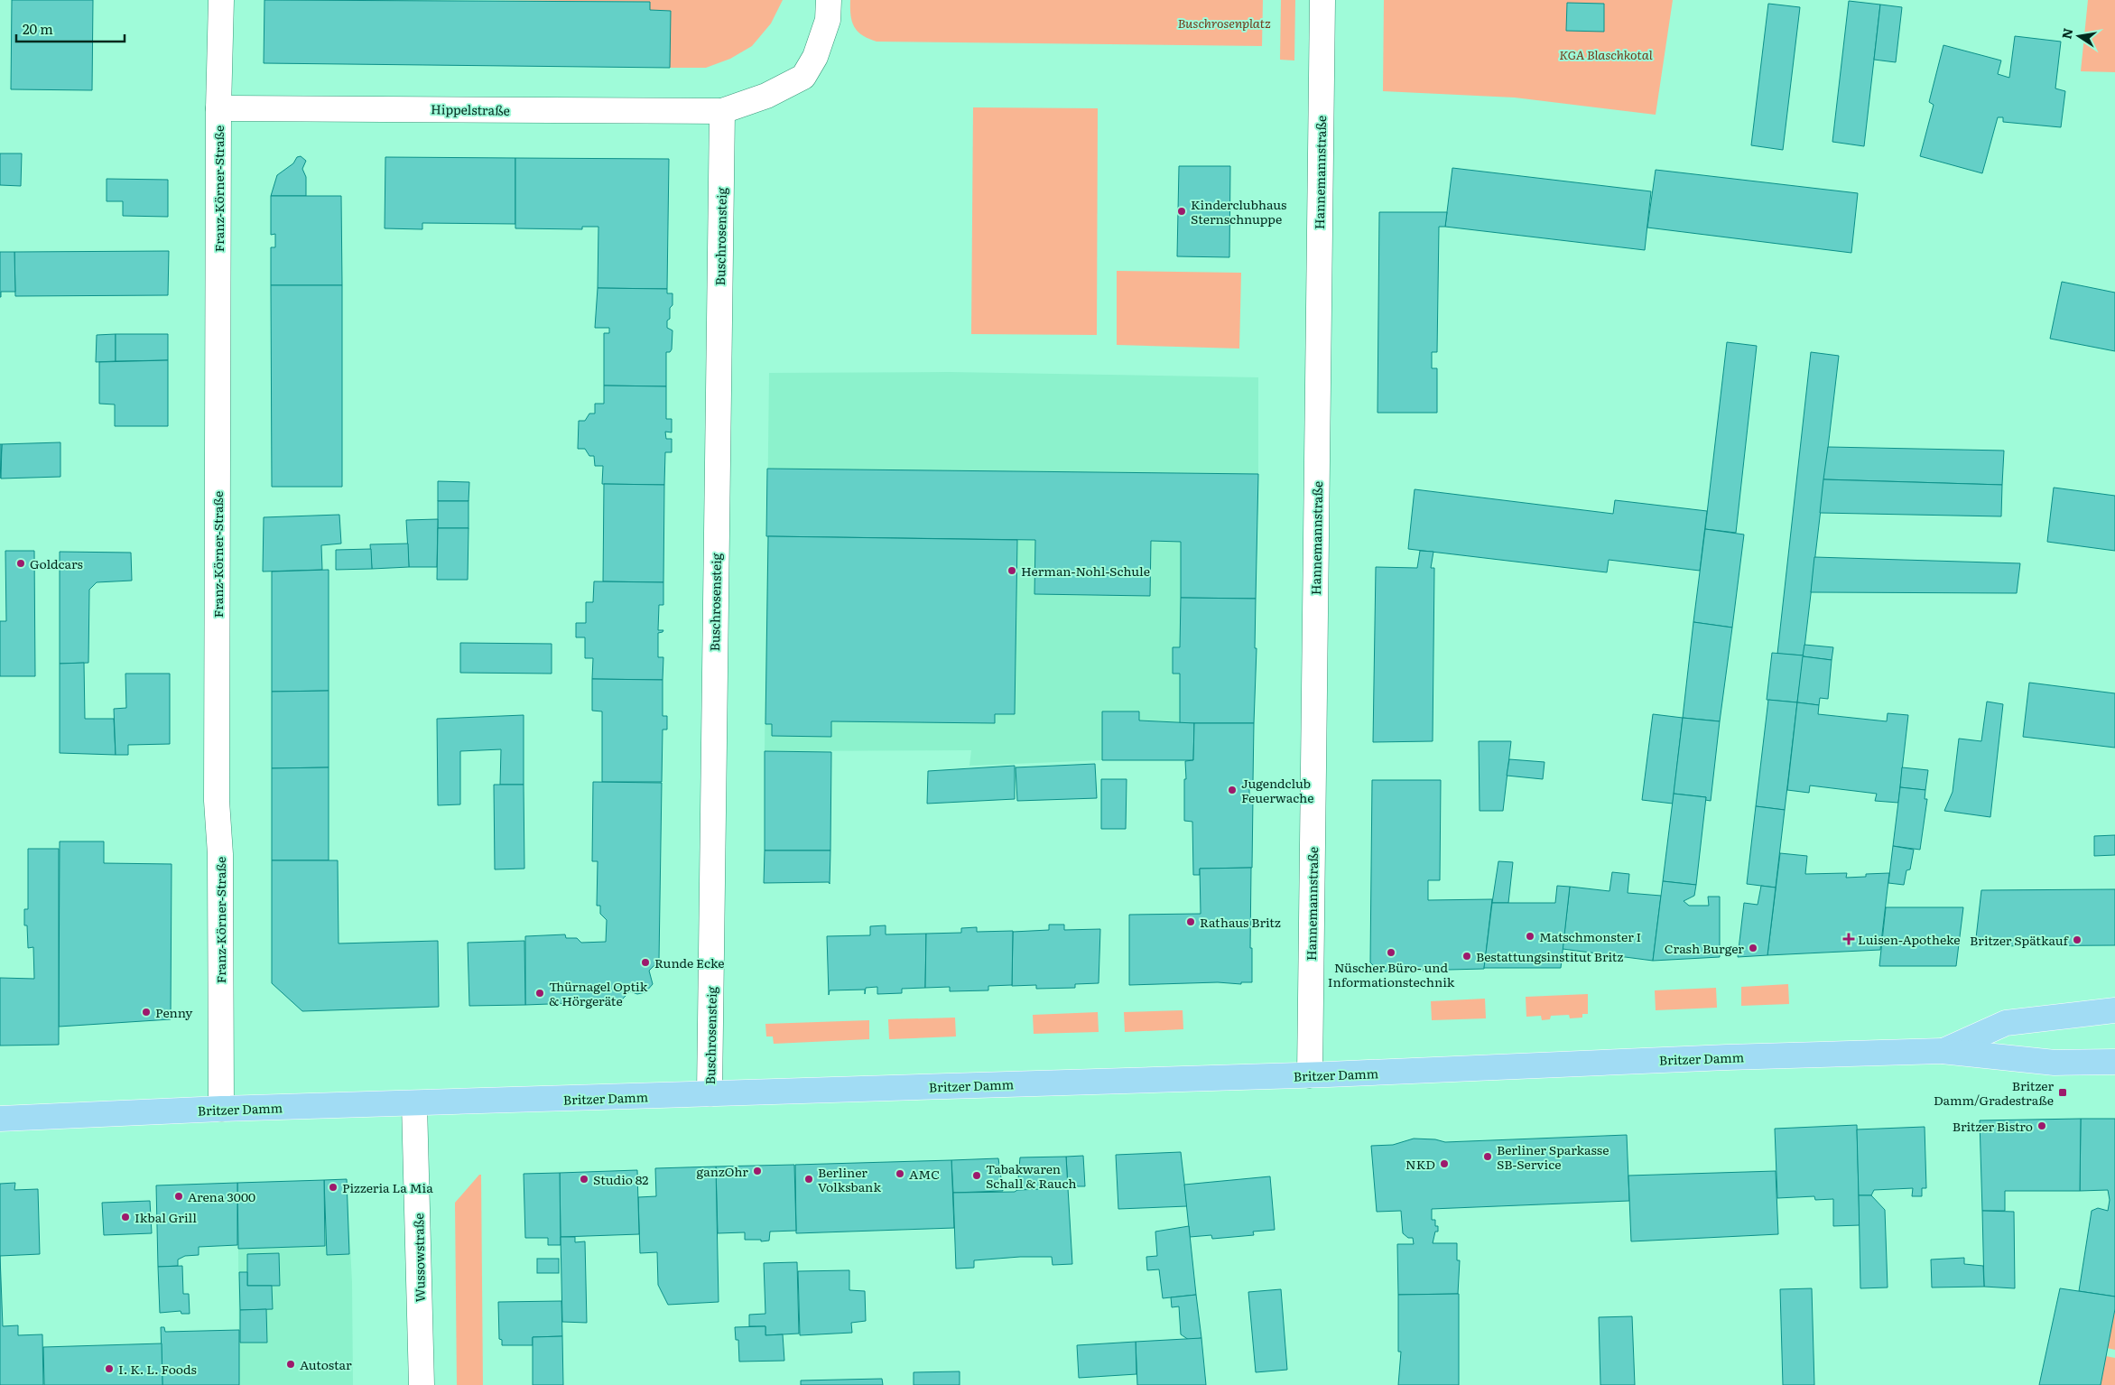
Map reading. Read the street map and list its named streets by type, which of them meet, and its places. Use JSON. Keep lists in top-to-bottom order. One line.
{"streets":{"main road":["Britzer Damm"],"street":["Hippelstraße","Hannemannstraße","Franz-Körner-Straße","Buschrosensteig","Wussowstraße"]},"crossings":[["Hippelstraße","Franz-Körner-Straße"],["Hippelstraße","Buschrosensteig"],["Hannemannstraße","Britzer Damm"],["Franz-Körner-Straße","Britzer Damm"],["Buschrosensteig","Britzer Damm"],["Britzer Damm","Wussowstraße"]],"parks":["Buschrosenplatz","KGA Blaschkotal"],"places":{"other":["Kinderclubhaus Sternschnuppe","Goldcars","Herman-Nohl-Schule","Jugendclub Feuerwache","Rathaus Britz","Matschmonster I","Britzer Spätkauf","Crash Burger","Nüscher Büro- und Informationstechnik","Bestattungsinstitut Britz","Runde Ecke","Thürnagel Optik & Hörgeräte","Penny","Britzer Bistro","Berliner Sparkasse SB-Service","NKD","ganzOhr","AMC","Tabakwaren Schall & Rauch","Studio 82","Berliner Volksbank","Pizzeria La Mia","Arena 3000","Ikbal Grill","Autostar","I. K. L. Foods"],"health":["Luisen-Apotheke"],"transit":["Britzer Damm/Gradestraße"]},"scale_bar":"20 m","north":"left"}
